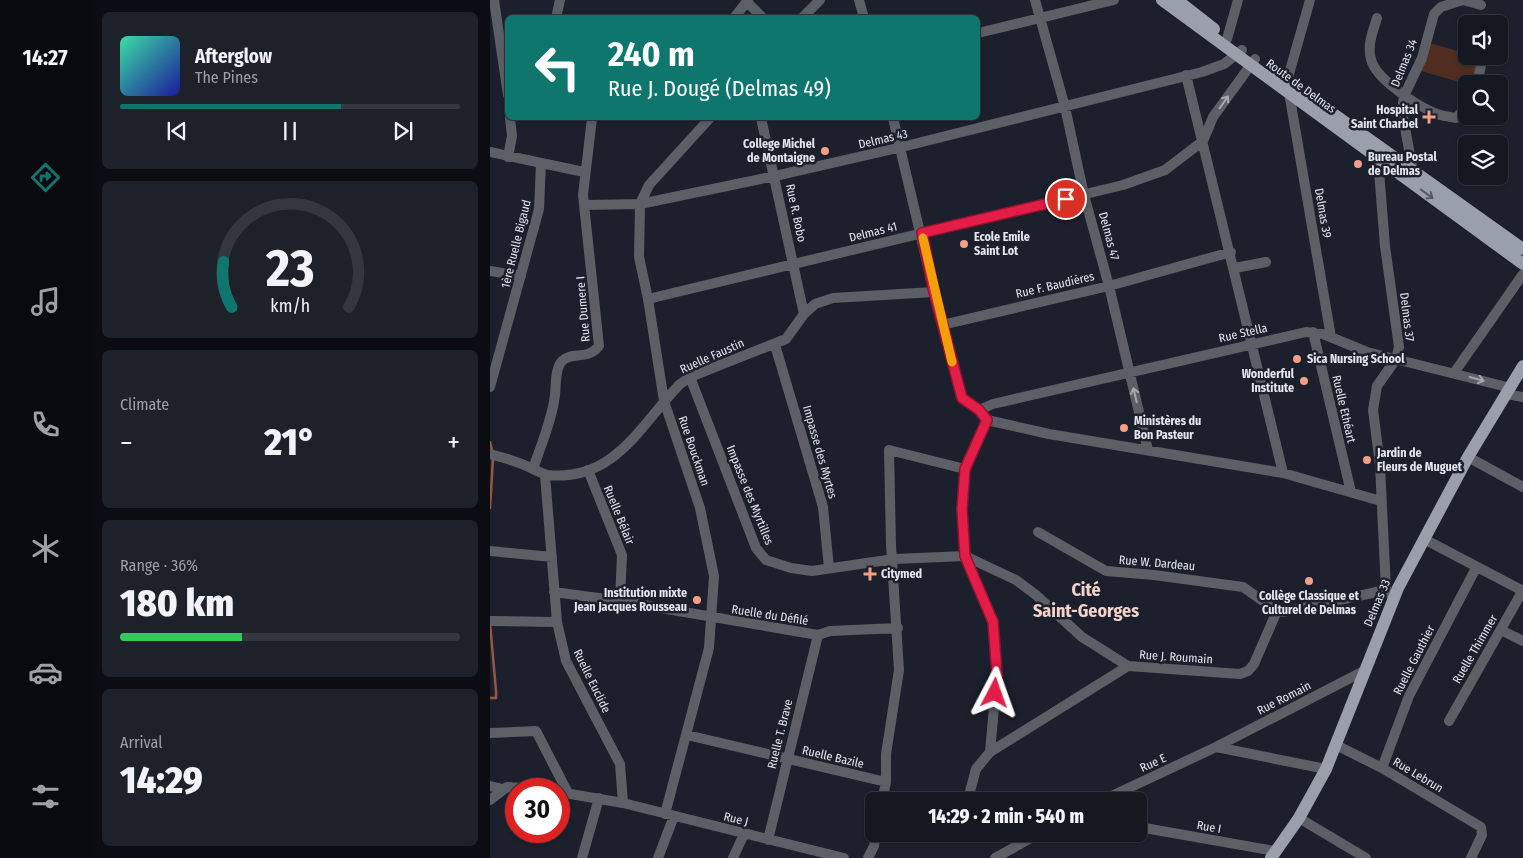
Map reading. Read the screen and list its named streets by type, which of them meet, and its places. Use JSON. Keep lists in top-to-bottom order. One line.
{"streets":{"main road":["Route de Delmas","Delmas 33"],"street":["Delmas 34","Delmas 43","Rue R. Bobo","Delmas 39","Delmas 41","Delmas 47","1ère Ruelle Bigaud","Rue F. Baudières","Rue Dumere I","Delmas 37","Rue Stella","Ruelle Faustin","Ruelle Ethéart","Rue Bouckman","Impasse des Myrtes","Impasse des Myrtilles","Ruelle Bélair","Rue W. Dardeau","Ruelle du Défilé","Ruelle Thimmer","Rue J. Roumain","Ruelle Gauthier","Ruelle Euclide","Rue Romain","Ruelle T. Brave","Ruelle Bazile","Rue E","Rue Lebrun","Rue J","Rue I"]},"crossings":[["Delmas 34","Route de Delmas"],["Route de Delmas","Delmas 43"],["Route de Delmas","Delmas 39"],["Route de Delmas","Delmas 37"],["Delmas 43","Rue R. Bobo"],["Delmas 43","Delmas 47"],["Delmas 43","Rue Dumere I"],["Delmas 43","Rue Bouckman"],["Rue R. Bobo","Delmas 41"],["Rue R. Bobo","Ruelle Faustin"],["Delmas 39","Rue Stella"],["Delmas 41","Delmas 47"],["Delmas 41","Rue Bouckman"],["Delmas 47","Rue F. Baudières"],["Delmas 47","Rue Stella"],["Delmas 37","Rue Stella"],["Delmas 37","Delmas 33"],["Rue Stella","Ruelle Ethéart"],["Rue Stella","Delmas 33"],["Ruelle Faustin","Rue Bouckman"],["Ruelle Faustin","Impasse des Myrtes"],["Ruelle Faustin","Impasse des Myrtilles"],["Ruelle Faustin","Ruelle Bélair"],["Ruelle Faustin","Ruelle Euclide"],["Rue Bouckman","Ruelle du Défilé"],["Rue Bouckman","Ruelle Bazile"],["Rue Bouckman","Rue J"],["Impasse des Myrtes","Impasse des Myrtilles"],["Ruelle Bélair","Ruelle du Défilé"],["Rue W. Dardeau","Rue J. Roumain"],["Delmas 33","Rue Romain"],["Delmas 33","Rue Lebrun"],["Delmas 33","Rue I"],["Ruelle du Défilé","Ruelle Euclide"],["Ruelle du Défilé","Ruelle T. Brave"],["Ruelle Gauthier","Rue Lebrun"],["Ruelle Euclide","Rue J"],["Rue Romain","Rue E"],["Ruelle T. Brave","Ruelle Bazile"],["Ruelle T. Brave","Rue J"]],"districts":["Cité Saint-Georges"],"places":{"health":["Hospital Saint Charbel","Citymed"],"other":["College Michel de Montaigne","Bureau Postal de Delmas","Ecole Emile Saint Lot","Sica Nursing School","Wonderful Institute","Ministères du Bon Pasteur","Jardin de Fleurs de Muguet","Collège Classique et Culturel de Delmas","Institution mixte Jean Jacques Rousseau"]},"page":{"tabs":"14:27","turn":["240 m","Rue J. Dougé (Delmas 49)"],"song":["Afterglow","The Pines"],"tile":["Climate",["Range · 36%","180 km"],["Arrival","14:29"]],"heat":["−","21°","+"],"limit":"30","trip":"14:29 · 2 min · 540 m","gauge":["23","km/h"]}}
